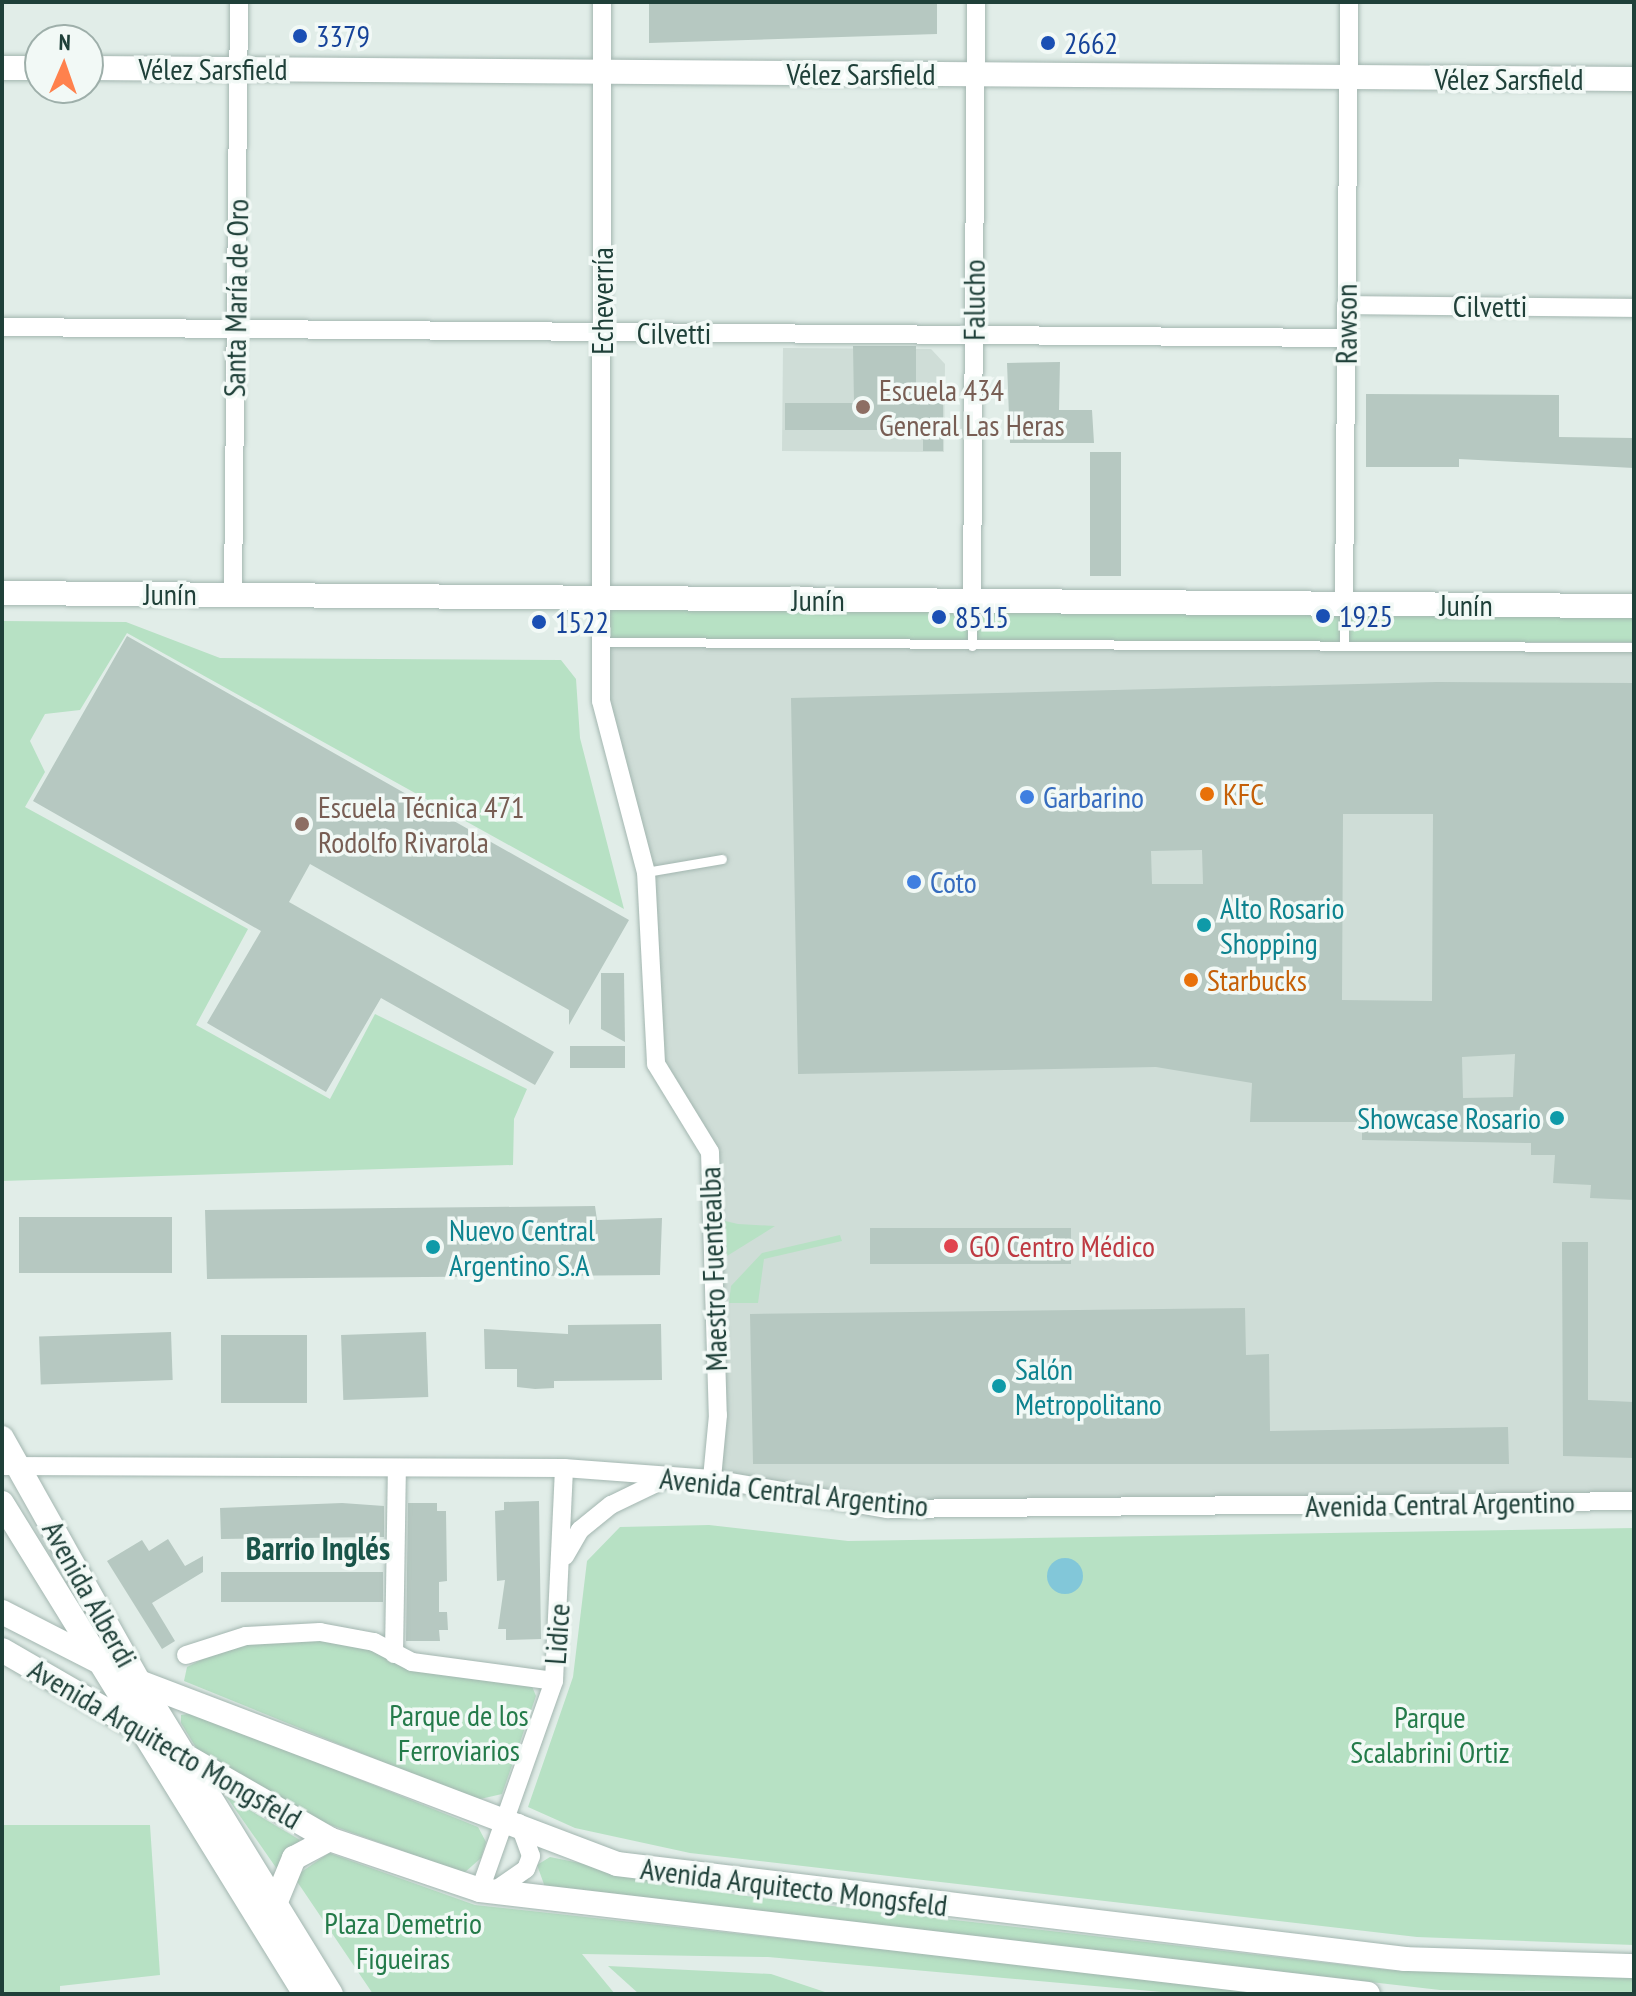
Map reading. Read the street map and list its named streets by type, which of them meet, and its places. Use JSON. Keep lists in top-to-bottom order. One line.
{"streets":{"main road":["Vélez Sarsfield","Junín","Avenida Alberdi","Avenida Arquitecto Mongsfeld"],"street":["Santa María de Oro","Falucho","Echeverría","Cilvetti","Rawson","Maestro Fuentealba","Avenida Central Argentino","Lidice"]},"crossings":[["Vélez Sarsfield","Santa María de Oro"],["Vélez Sarsfield","Falucho"],["Vélez Sarsfield","Echeverría"],["Vélez Sarsfield","Rawson"],["Santa María de Oro","Cilvetti"],["Santa María de Oro","Junín"],["Falucho","Cilvetti"],["Falucho","Junín"],["Echeverría","Cilvetti"],["Echeverría","Junín"],["Echeverría","Maestro Fuentealba"],["Cilvetti","Rawson"],["Rawson","Junín"],["Junín","Maestro Fuentealba"],["Maestro Fuentealba","Avenida Central Argentino"],["Avenida Central Argentino","Avenida Alberdi"],["Avenida Central Argentino","Lidice"],["Avenida Alberdi","Avenida Arquitecto Mongsfeld"],["Lidice","Avenida Arquitecto Mongsfeld"]],"districts":["Barrio Inglés"],"parks":["Parque de los Ferroviarios","Parque Scalabrini Ortiz","Plaza Demetrio Figueiras"],"places":["3379","2662","Escuela 434 General Las Heras","1925","8515","1522","KFC","Garbarino","Escuela Técnica 471 Rodolfo Rivarola","Coto","Alto Rosario Shopping","Starbucks","Showcase Rosario","GO Centro Médico","Nuevo Central Argentino S.A","Salón Metropolitano"],"north":"top"}
